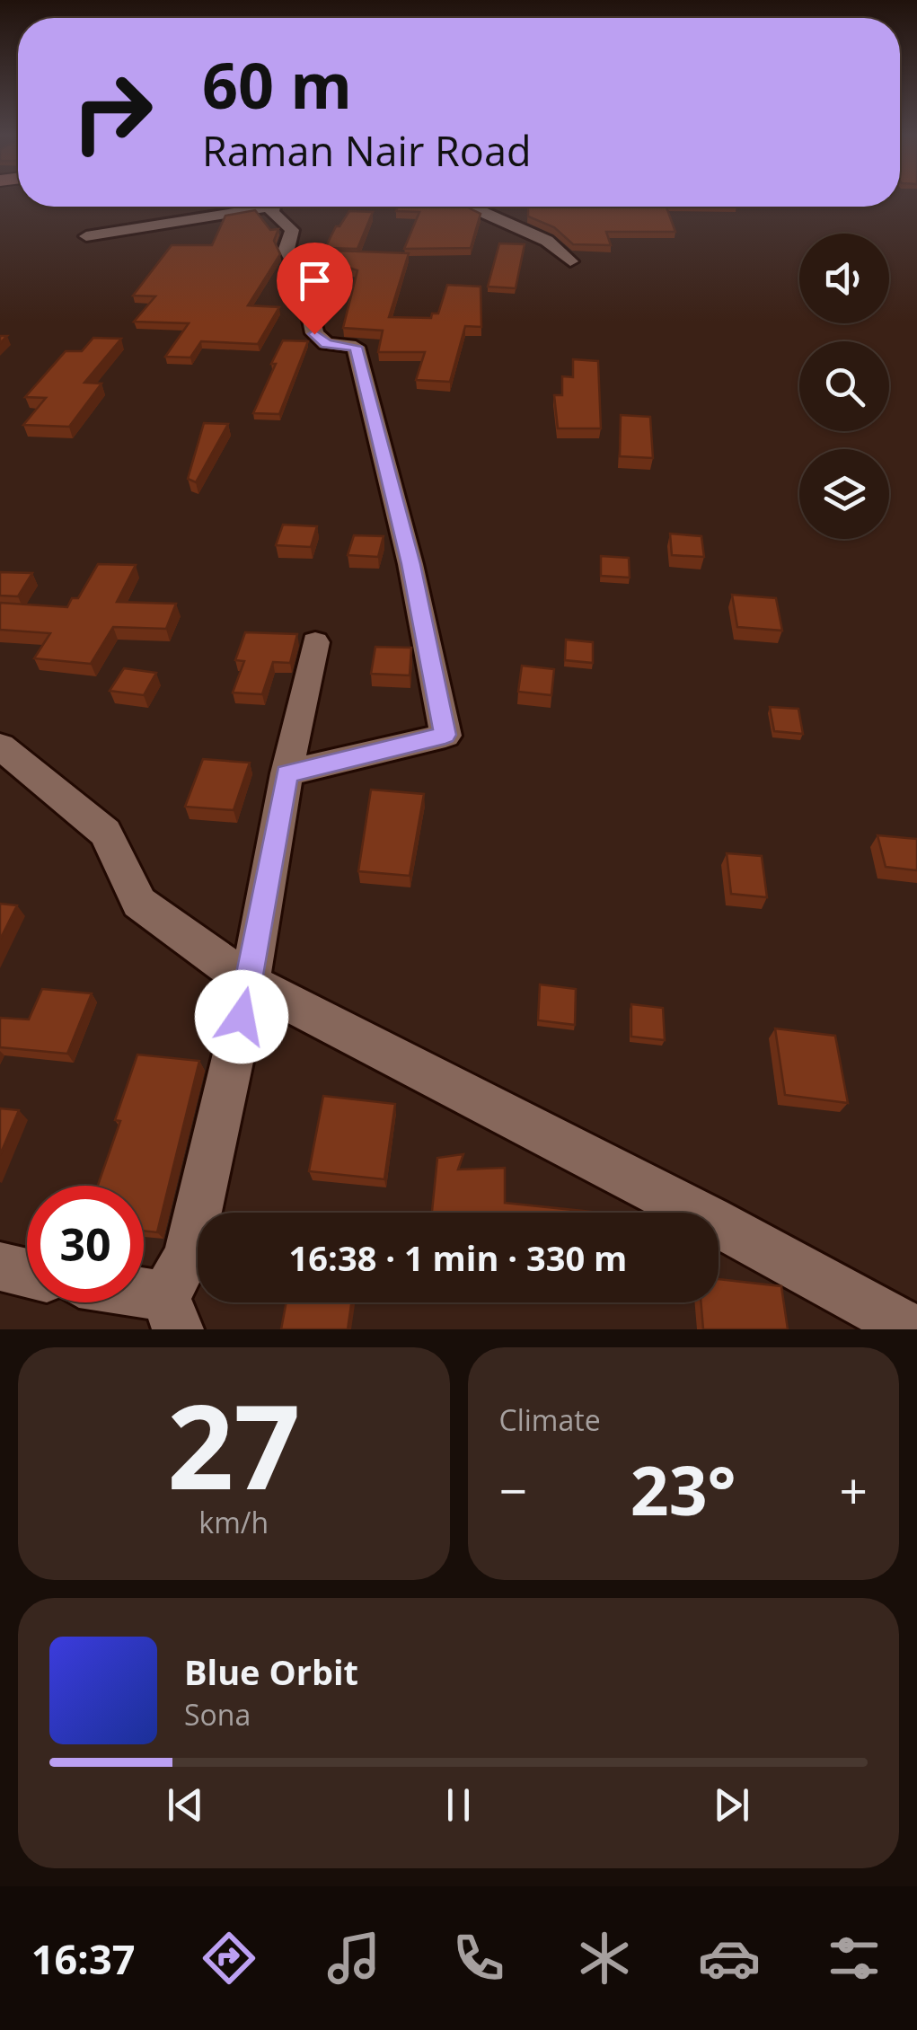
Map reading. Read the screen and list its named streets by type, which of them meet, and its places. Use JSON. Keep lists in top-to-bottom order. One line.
{"page":{"turn":["60 m","Raman Nair Road"],"limit":"30","trip":"16:38 · 1 min · 330 m","tile":[["27","km/h"],"Climate"],"heat":["−","23°","+"],"song":["Blue Orbit","Sona"],"tabs":"16:37"}}
